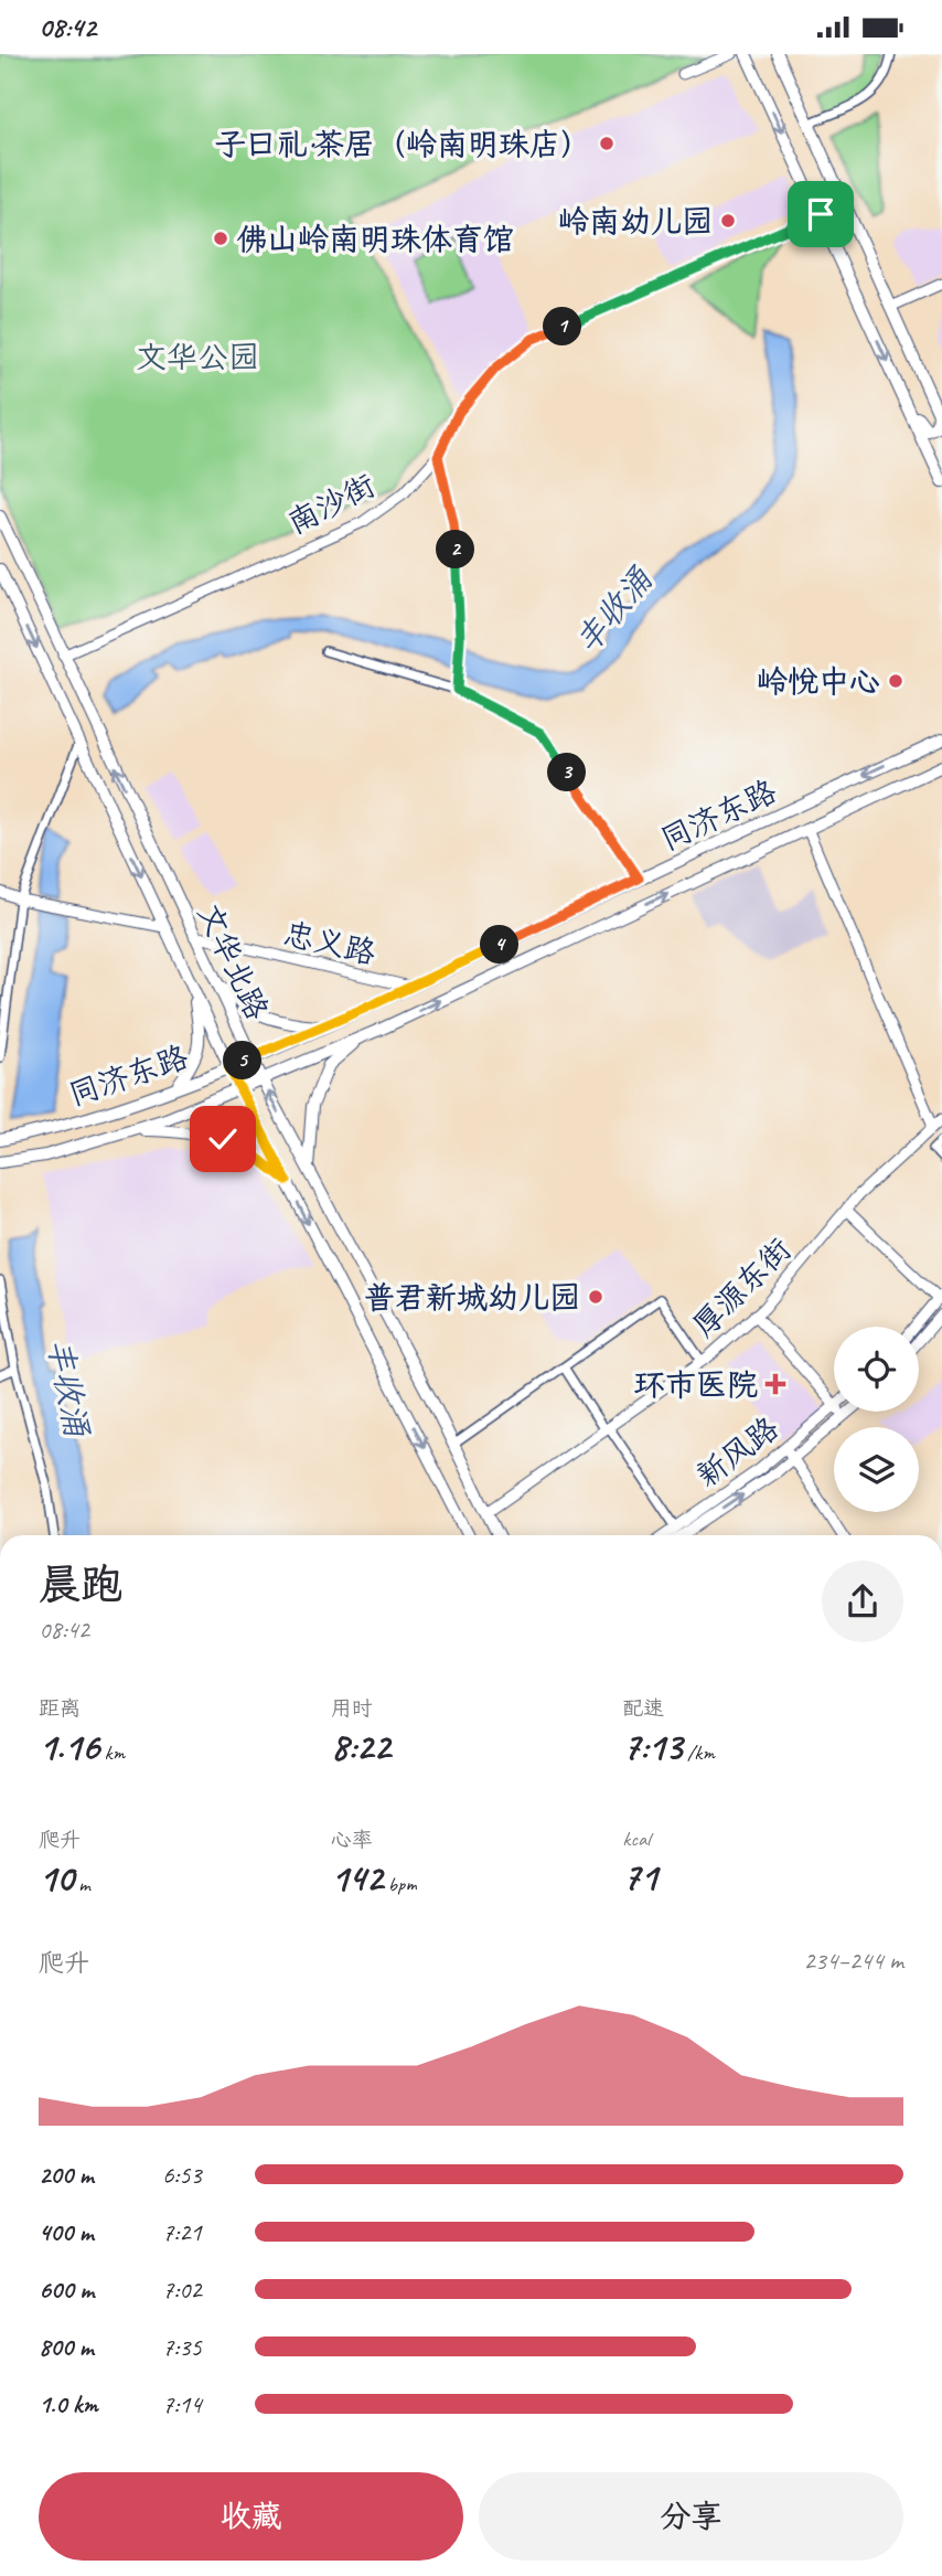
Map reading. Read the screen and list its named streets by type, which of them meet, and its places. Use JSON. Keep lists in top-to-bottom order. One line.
{"streets":{"main road":["同济东路","文华北路"],"street":["南沙街","忠义路","厚源东街","新风路"]},"crossings":[["南沙街","文华北路"],["同济东路","忠义路"],["同济东路","文华北路"],["忠义路","文华北路"],["文华北路","厚源东街"]],"water":["丰收涌"],"parks":["文华公园"],"places":{"other":["子曰礼·茶居（岭南明珠店）","岭南幼儿园","佛山岭南明珠体育馆","岭悦中心","普君新城幼儿园"],"health":["环市医院"]},"page":{"status":"08:42","pins":["1","2","3","4","5"],"heading":["晨跑","08:42"],"stats":[["距离","1.16 km"],["用时","8:22"],["配速","7:13 /km"],["爬升","10 m"],["心率","142 bpm"],["kcal","71"]],"chart":["爬升","234–244 m"],"list":[{"name":"200 m","note":"6:53"},{"name":"400 m","note":"7:21"},{"name":"600 m","note":"7:02"},{"name":"800 m","note":"7:35"},{"name":"1.0 km","note":"7:14"}],"buttons":["收藏","分享"]}}
